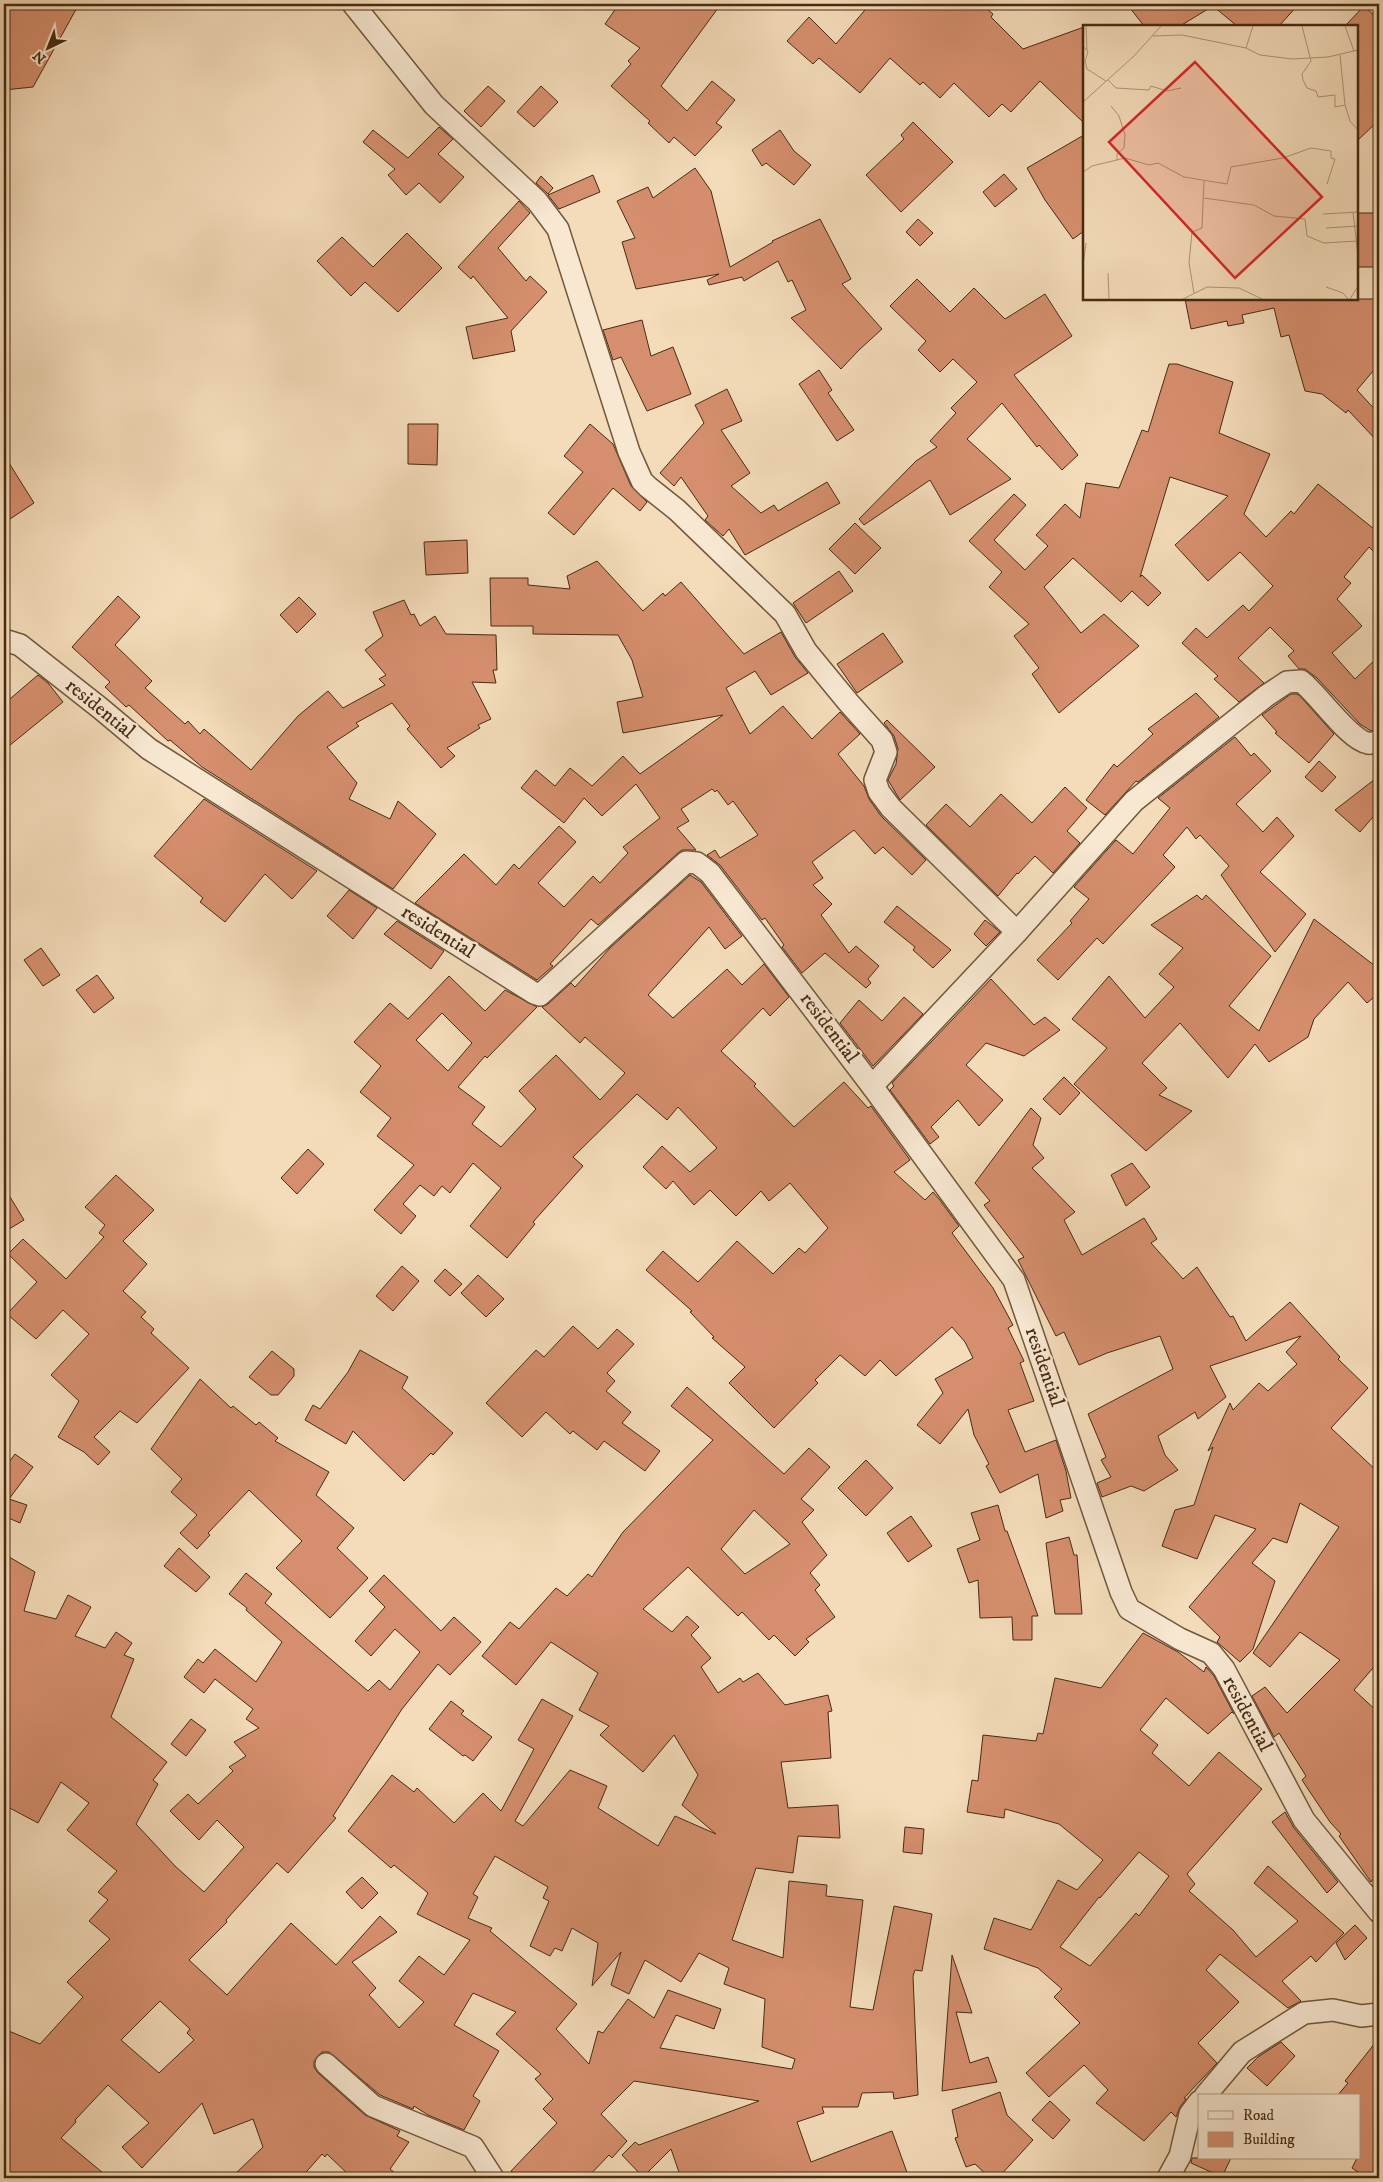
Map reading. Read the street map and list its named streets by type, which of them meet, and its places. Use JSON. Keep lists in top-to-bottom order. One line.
{"streets":{"street":["residential"]},"legend":["Road","Building"],"north":"bottom left"}
